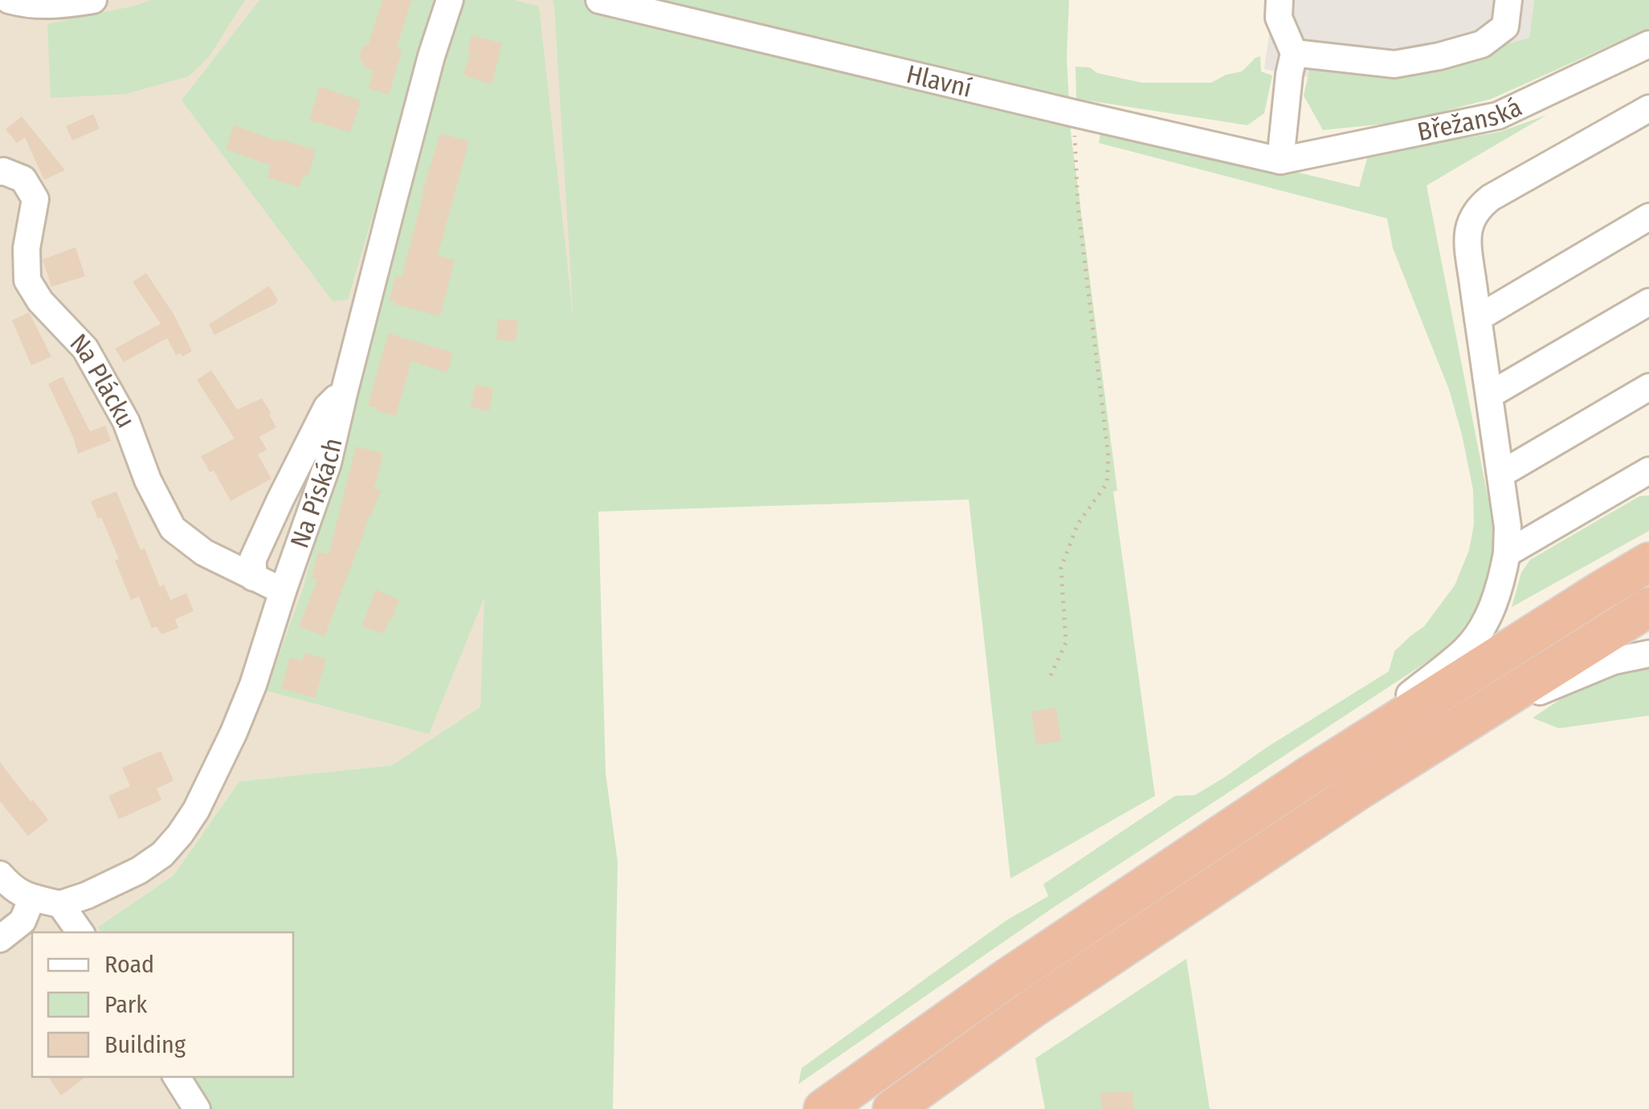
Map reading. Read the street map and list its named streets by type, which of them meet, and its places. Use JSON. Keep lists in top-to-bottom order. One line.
{"streets":{"street":["Hlavní","Břežanská","Na Plácku","Na Pískách"]},"crossings":[["Hlavní","Břežanská"],["Na Plácku","Na Pískách"]],"legend":["Road","Park","Building"]}
